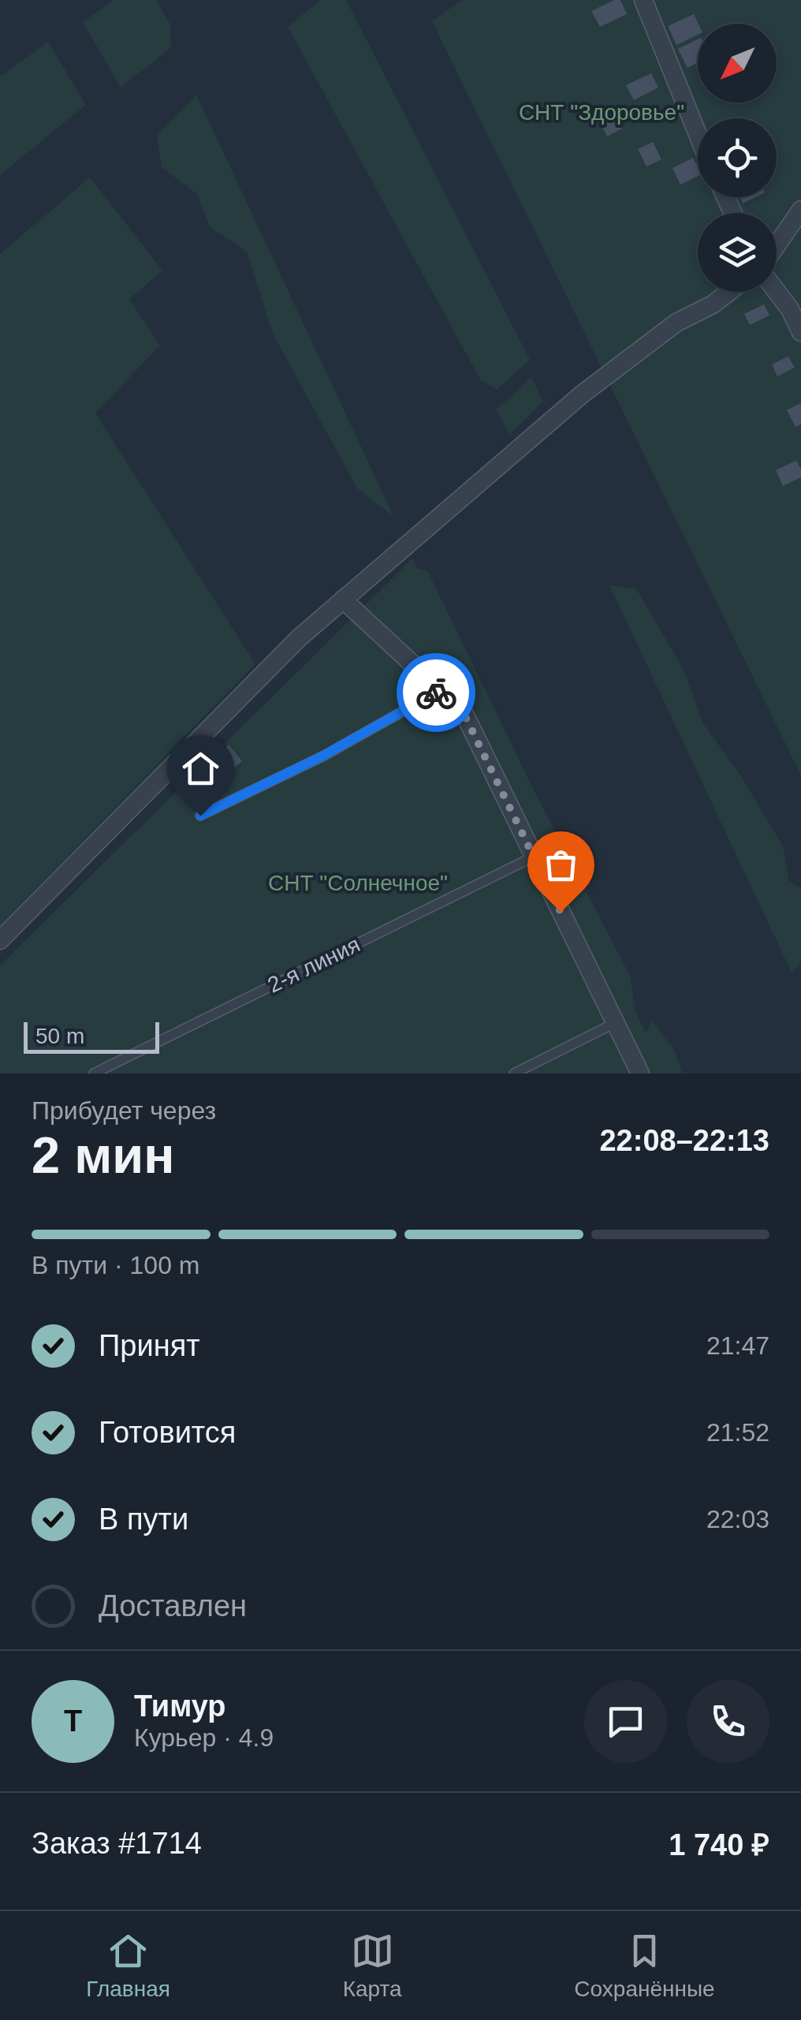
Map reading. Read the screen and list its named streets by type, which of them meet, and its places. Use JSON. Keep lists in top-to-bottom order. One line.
{"streets":{"lane":["2-я линия"]},"parks":["СНТ \"Здоровье\"","СНТ \"Солнечное\""],"scale_bar":"50 m","north":"bottom left","page":{"scale":"50 m","heading":["2 мин","Прибудет через","22:08–22:13"],"panel":["Тимур","Курьер · 4.9","Заказ #1714","1 740 ₽"],"bar":"В пути · 100 m","list":[["Принят","21:47"],["Готовится","21:52"],["В пути","22:03"],"Доставлен"],"round":"Т","tabs":["Главная","Карта","Сохранённые"]}}
